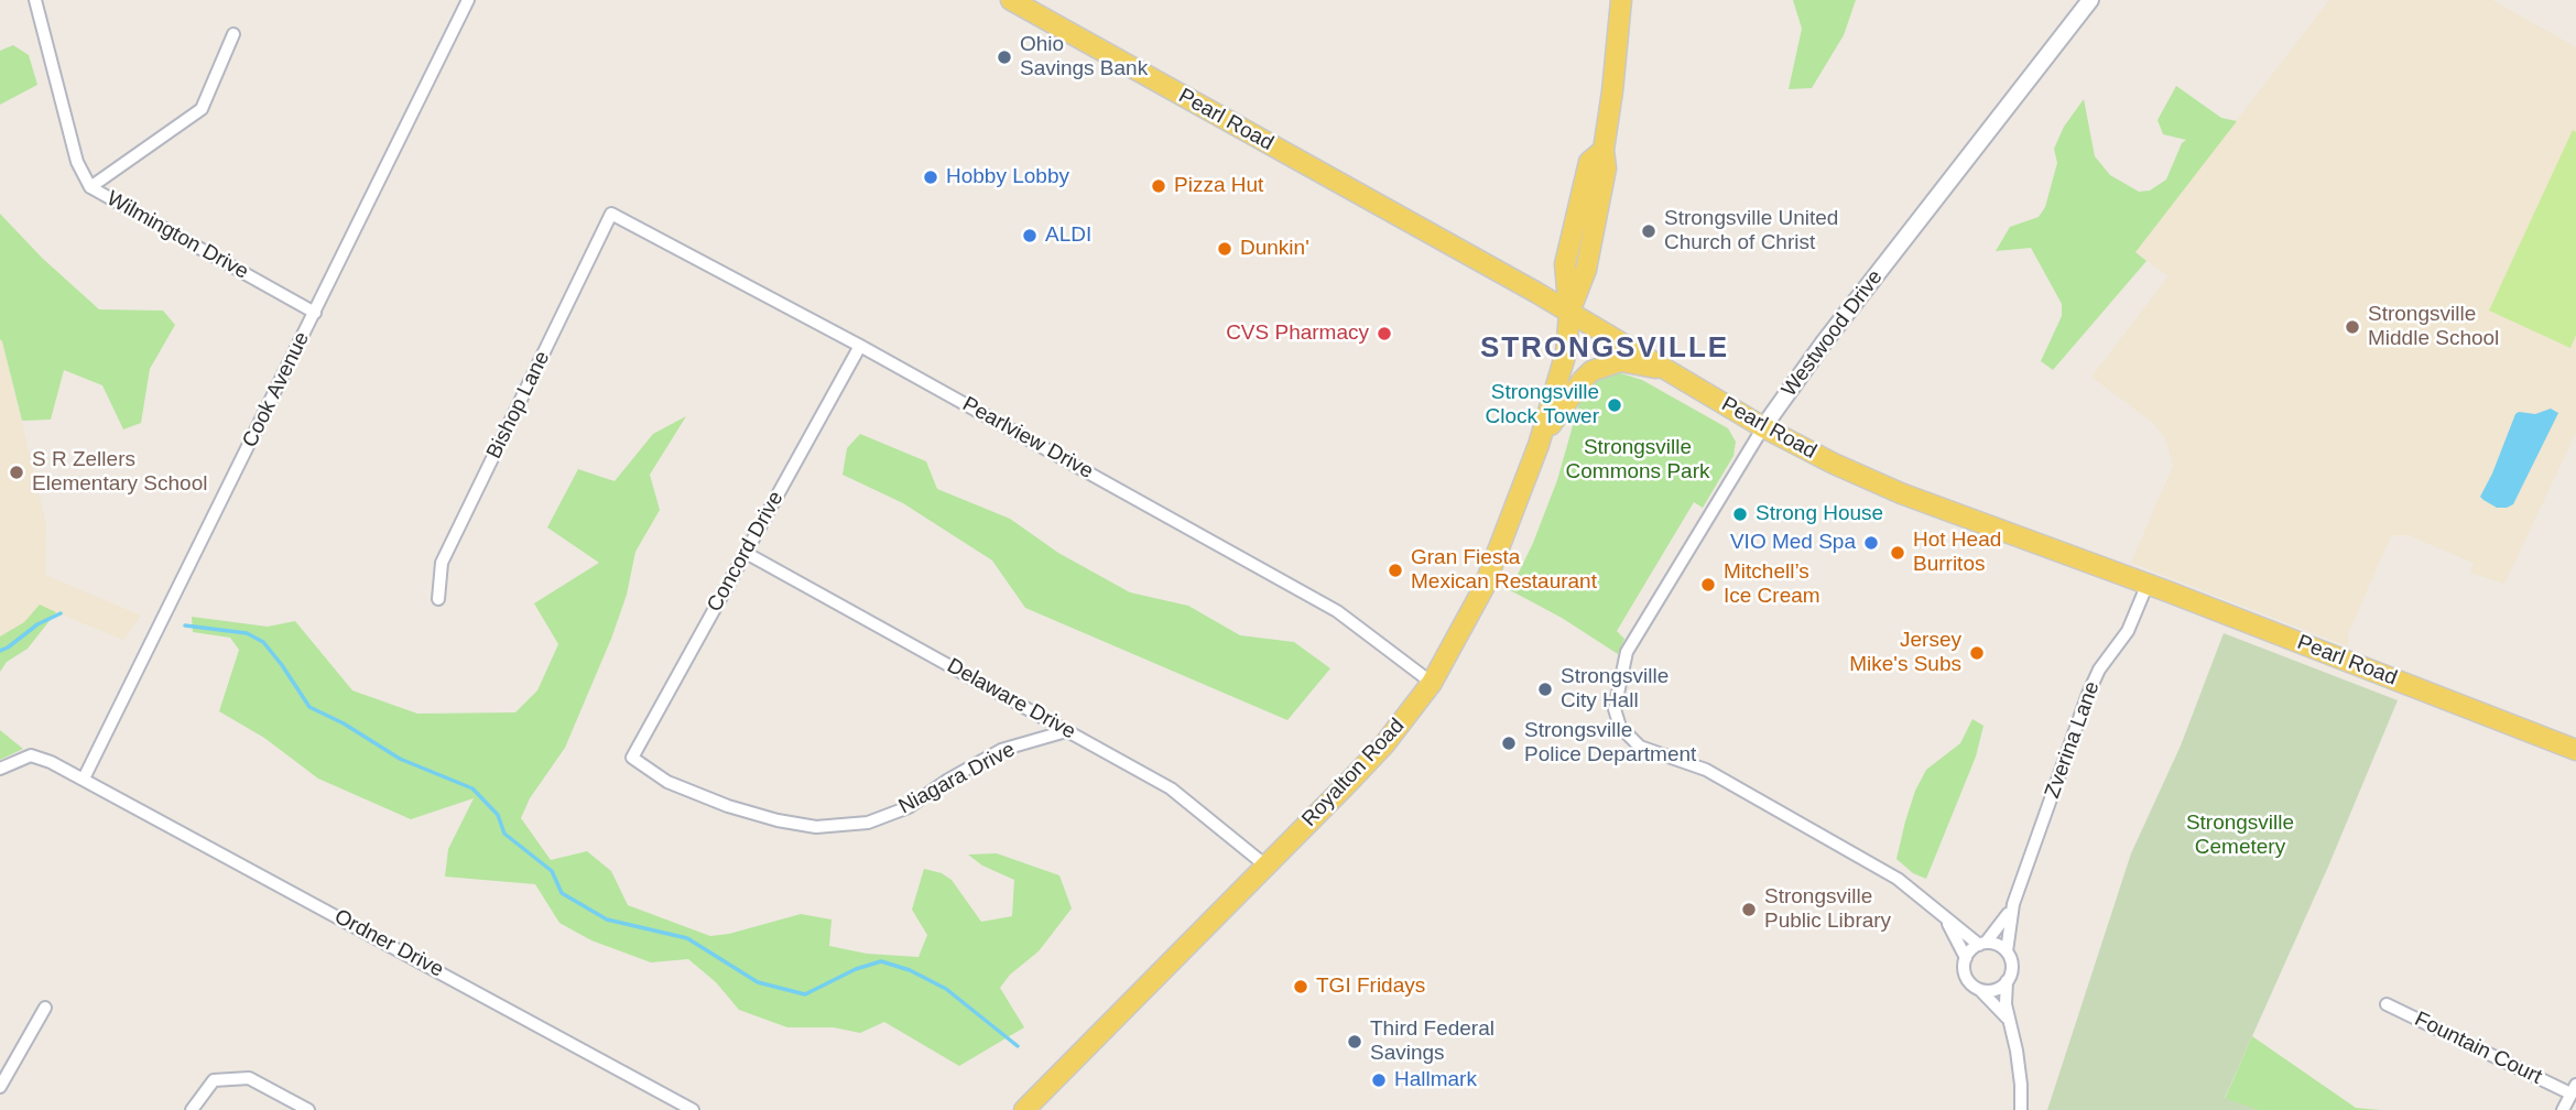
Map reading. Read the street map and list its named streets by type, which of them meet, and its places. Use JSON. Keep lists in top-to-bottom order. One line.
{"streets":{"main road":["Pearl Road","Royalton Road"],"street":["Wilmington Drive","Westwood Drive","Cook Avenue","Bishop Lane","Pearlview Drive","Concord Drive","Delaware Drive","Zverina Lane","Niagara Drive","Ordner Drive","Fountain Court"]},"crossings":[["Pearl Road","Westwood Drive"],["Pearl Road","Zverina Lane"],["Pearl Road","Royalton Road"],["Wilmington Drive","Cook Avenue"],["Westwood Drive","Zverina Lane"],["Cook Avenue","Ordner Drive"],["Bishop Lane","Pearlview Drive"],["Pearlview Drive","Concord Drive"],["Pearlview Drive","Royalton Road"],["Concord Drive","Delaware Drive"],["Concord Drive","Niagara Drive"],["Delaware Drive","Royalton Road"],["Delaware Drive","Niagara Drive"]],"districts":["STRONGSVILLE"],"parks":["Strongsville Commons Park","Strongsville Cemetery"],"places":["Ohio Savings Bank","Hobby Lobby","Pizza Hut","Strongsville United Church of Christ","ALDI","Dunkin'","Strongsville Middle School","CVS Pharmacy","Strongsville Clock Tower","S R Zellers Elementary School","Strong House","VIO Med Spa","Hot Head Burritos","Gran Fiesta Mexican Restaurant","Mitchell’s Ice Cream","Jersey Mike's Subs","Strongsville City Hall","Strongsville Police Department","Strongsville Public Library","TGI Fridays","Third Federal Savings","Hallmark"]}
